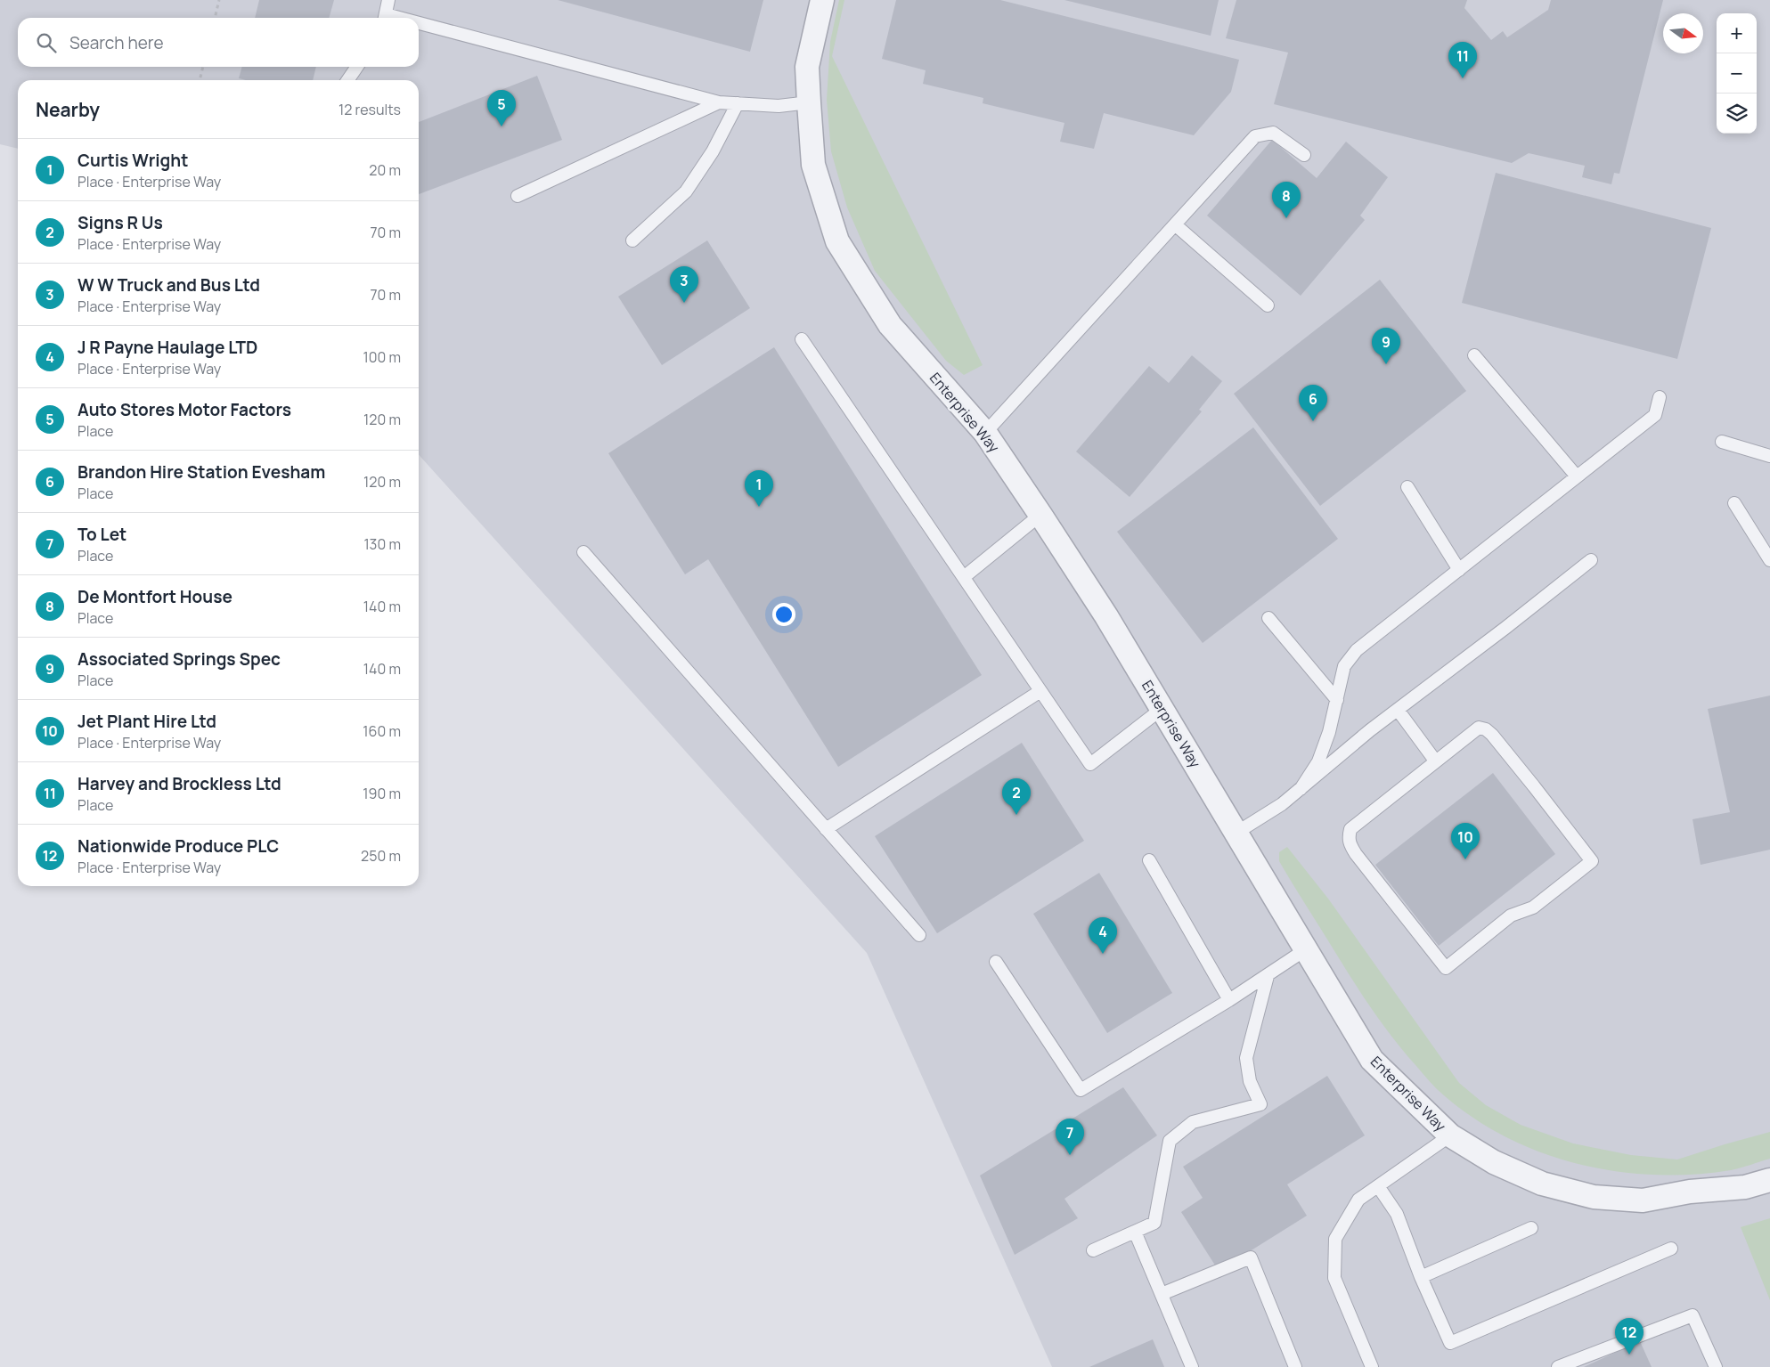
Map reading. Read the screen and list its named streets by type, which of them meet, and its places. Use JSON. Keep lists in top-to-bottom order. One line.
{"streets":{"street":["Enterprise Way"]},"north":"right","page":{"map_buttons":["+","−"],"search":"Search here","pins":["11","5","8","3","9","6","1","2","10","4","7","12"],"heading":["Nearby","12 results"],"list":[{"mark":"1","name":"Curtis Wright","note":"Place · Enterprise Way","value":"20 m"},{"mark":"2","name":"Signs R Us","note":"Place · Enterprise Way","value":"70 m"},{"mark":"3","name":"W W Truck and Bus Ltd","note":"Place · Enterprise Way","value":"70 m"},{"mark":"4","name":"J R Payne Haulage LTD","note":"Place · Enterprise Way","value":"100 m"},{"mark":"5","name":"Auto Stores Motor Factors","note":"Place","value":"120 m"},{"mark":"6","name":"Brandon Hire Station Evesham","note":"Place","value":"120 m"},{"mark":"7","name":"To Let","note":"Place","value":"130 m"},{"mark":"8","name":"De Montfort House","note":"Place","value":"140 m"},{"mark":"9","name":"Associated Springs Spec","note":"Place","value":"140 m"},{"mark":"10","name":"Jet Plant Hire Ltd","note":"Place · Enterprise Way","value":"160 m"},{"mark":"11","name":"Harvey and Brockless Ltd","note":"Place","value":"190 m"},{"mark":"12","name":"Nationwide Produce PLC","note":"Place · Enterprise Way","value":"250 m"}]}}
